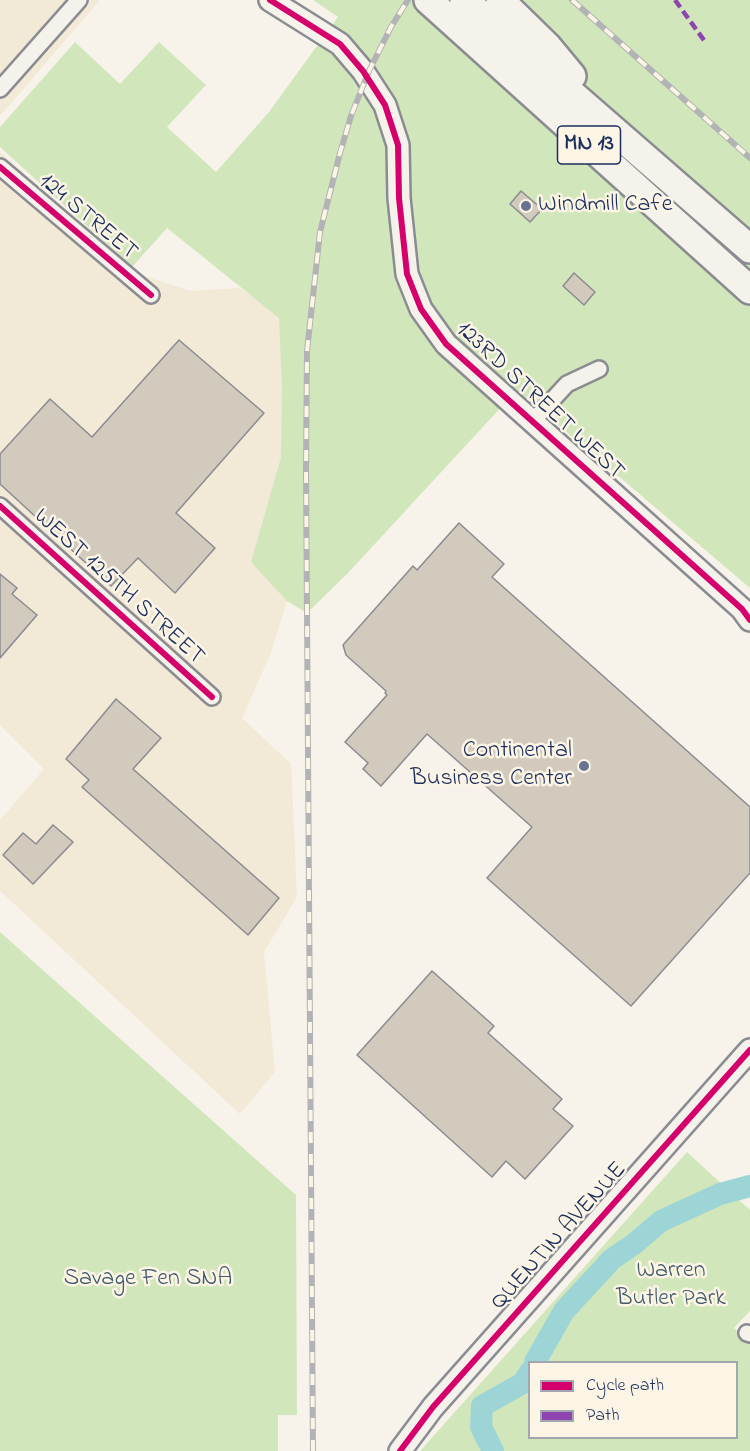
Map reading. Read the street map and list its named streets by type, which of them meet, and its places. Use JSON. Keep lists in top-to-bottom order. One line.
{"streets":{"highway":["MN 13"],"street":["124 STREET","123RD STREET WEST","WEST 125TH STREET","QUENTIN AVENUE"]},"parks":["Warren Butler Park","Savage Fen SNA"],"places":["Windmill Cafe","Continental Business Center"],"legend":["Cycle path","Path"]}
